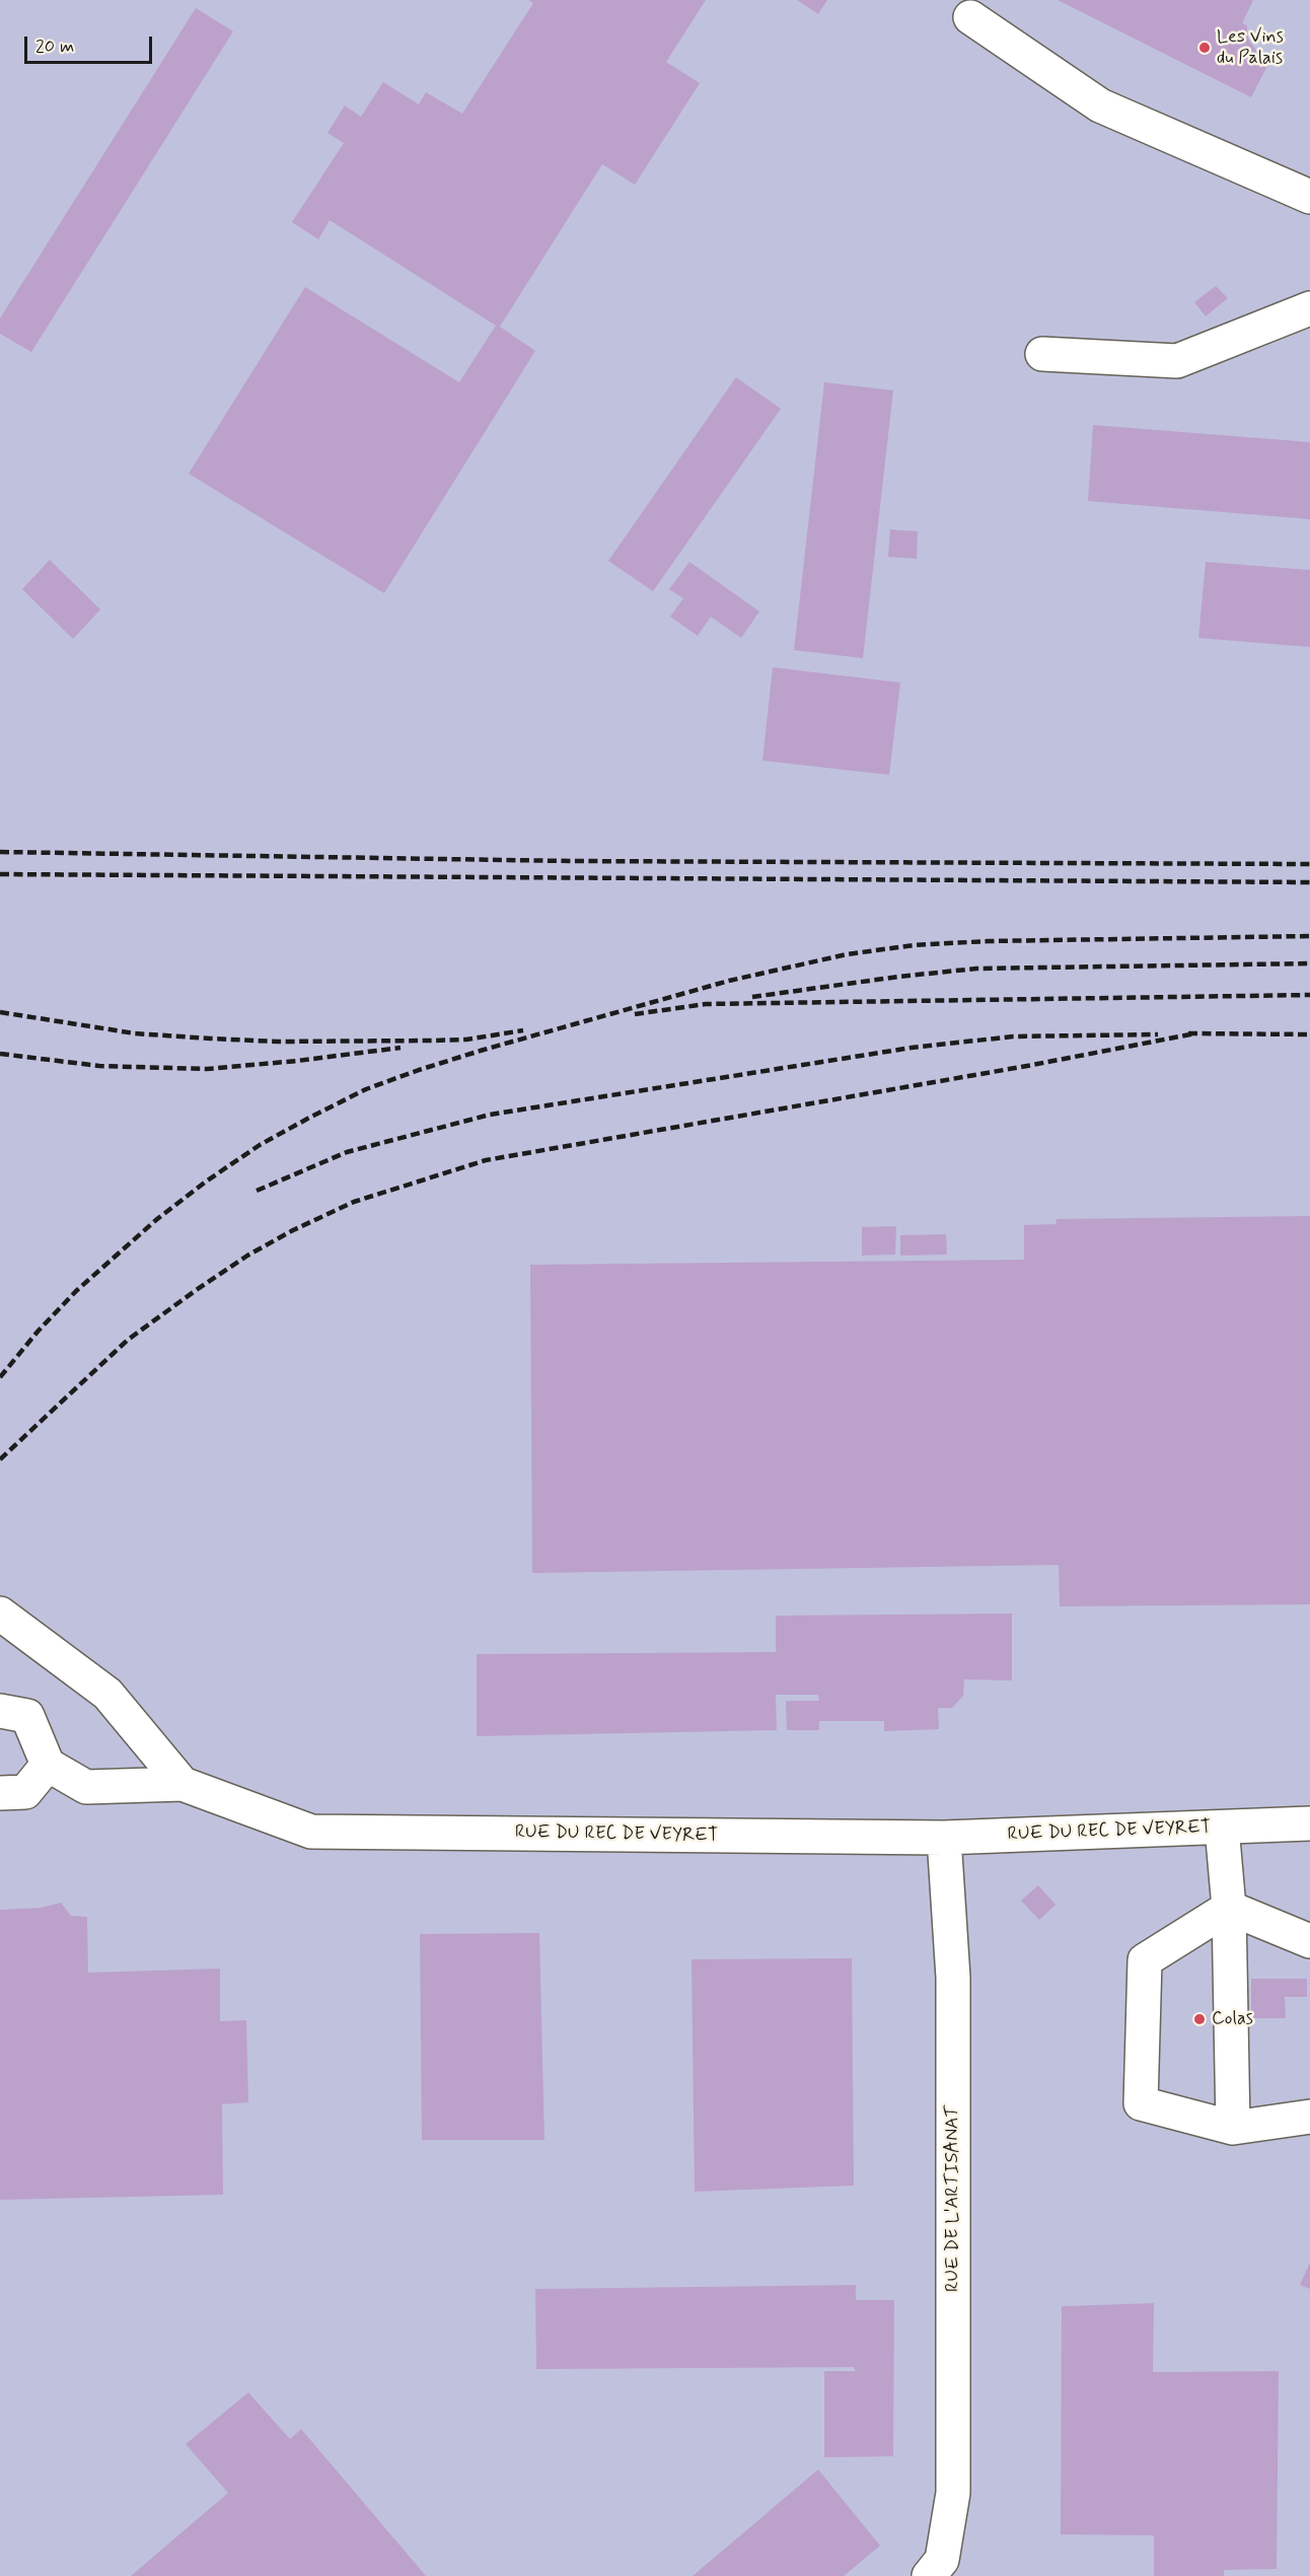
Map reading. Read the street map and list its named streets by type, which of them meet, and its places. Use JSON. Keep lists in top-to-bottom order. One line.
{"streets":{"street":["RUE DU REC DE VEYRET","RUE DE L'ARTISANAT"]},"crossings":[["RUE DU REC DE VEYRET","RUE DE L'ARTISANAT"]],"places":["Les Vins du Palais","Colas"],"scale_bar":"20 m"}
